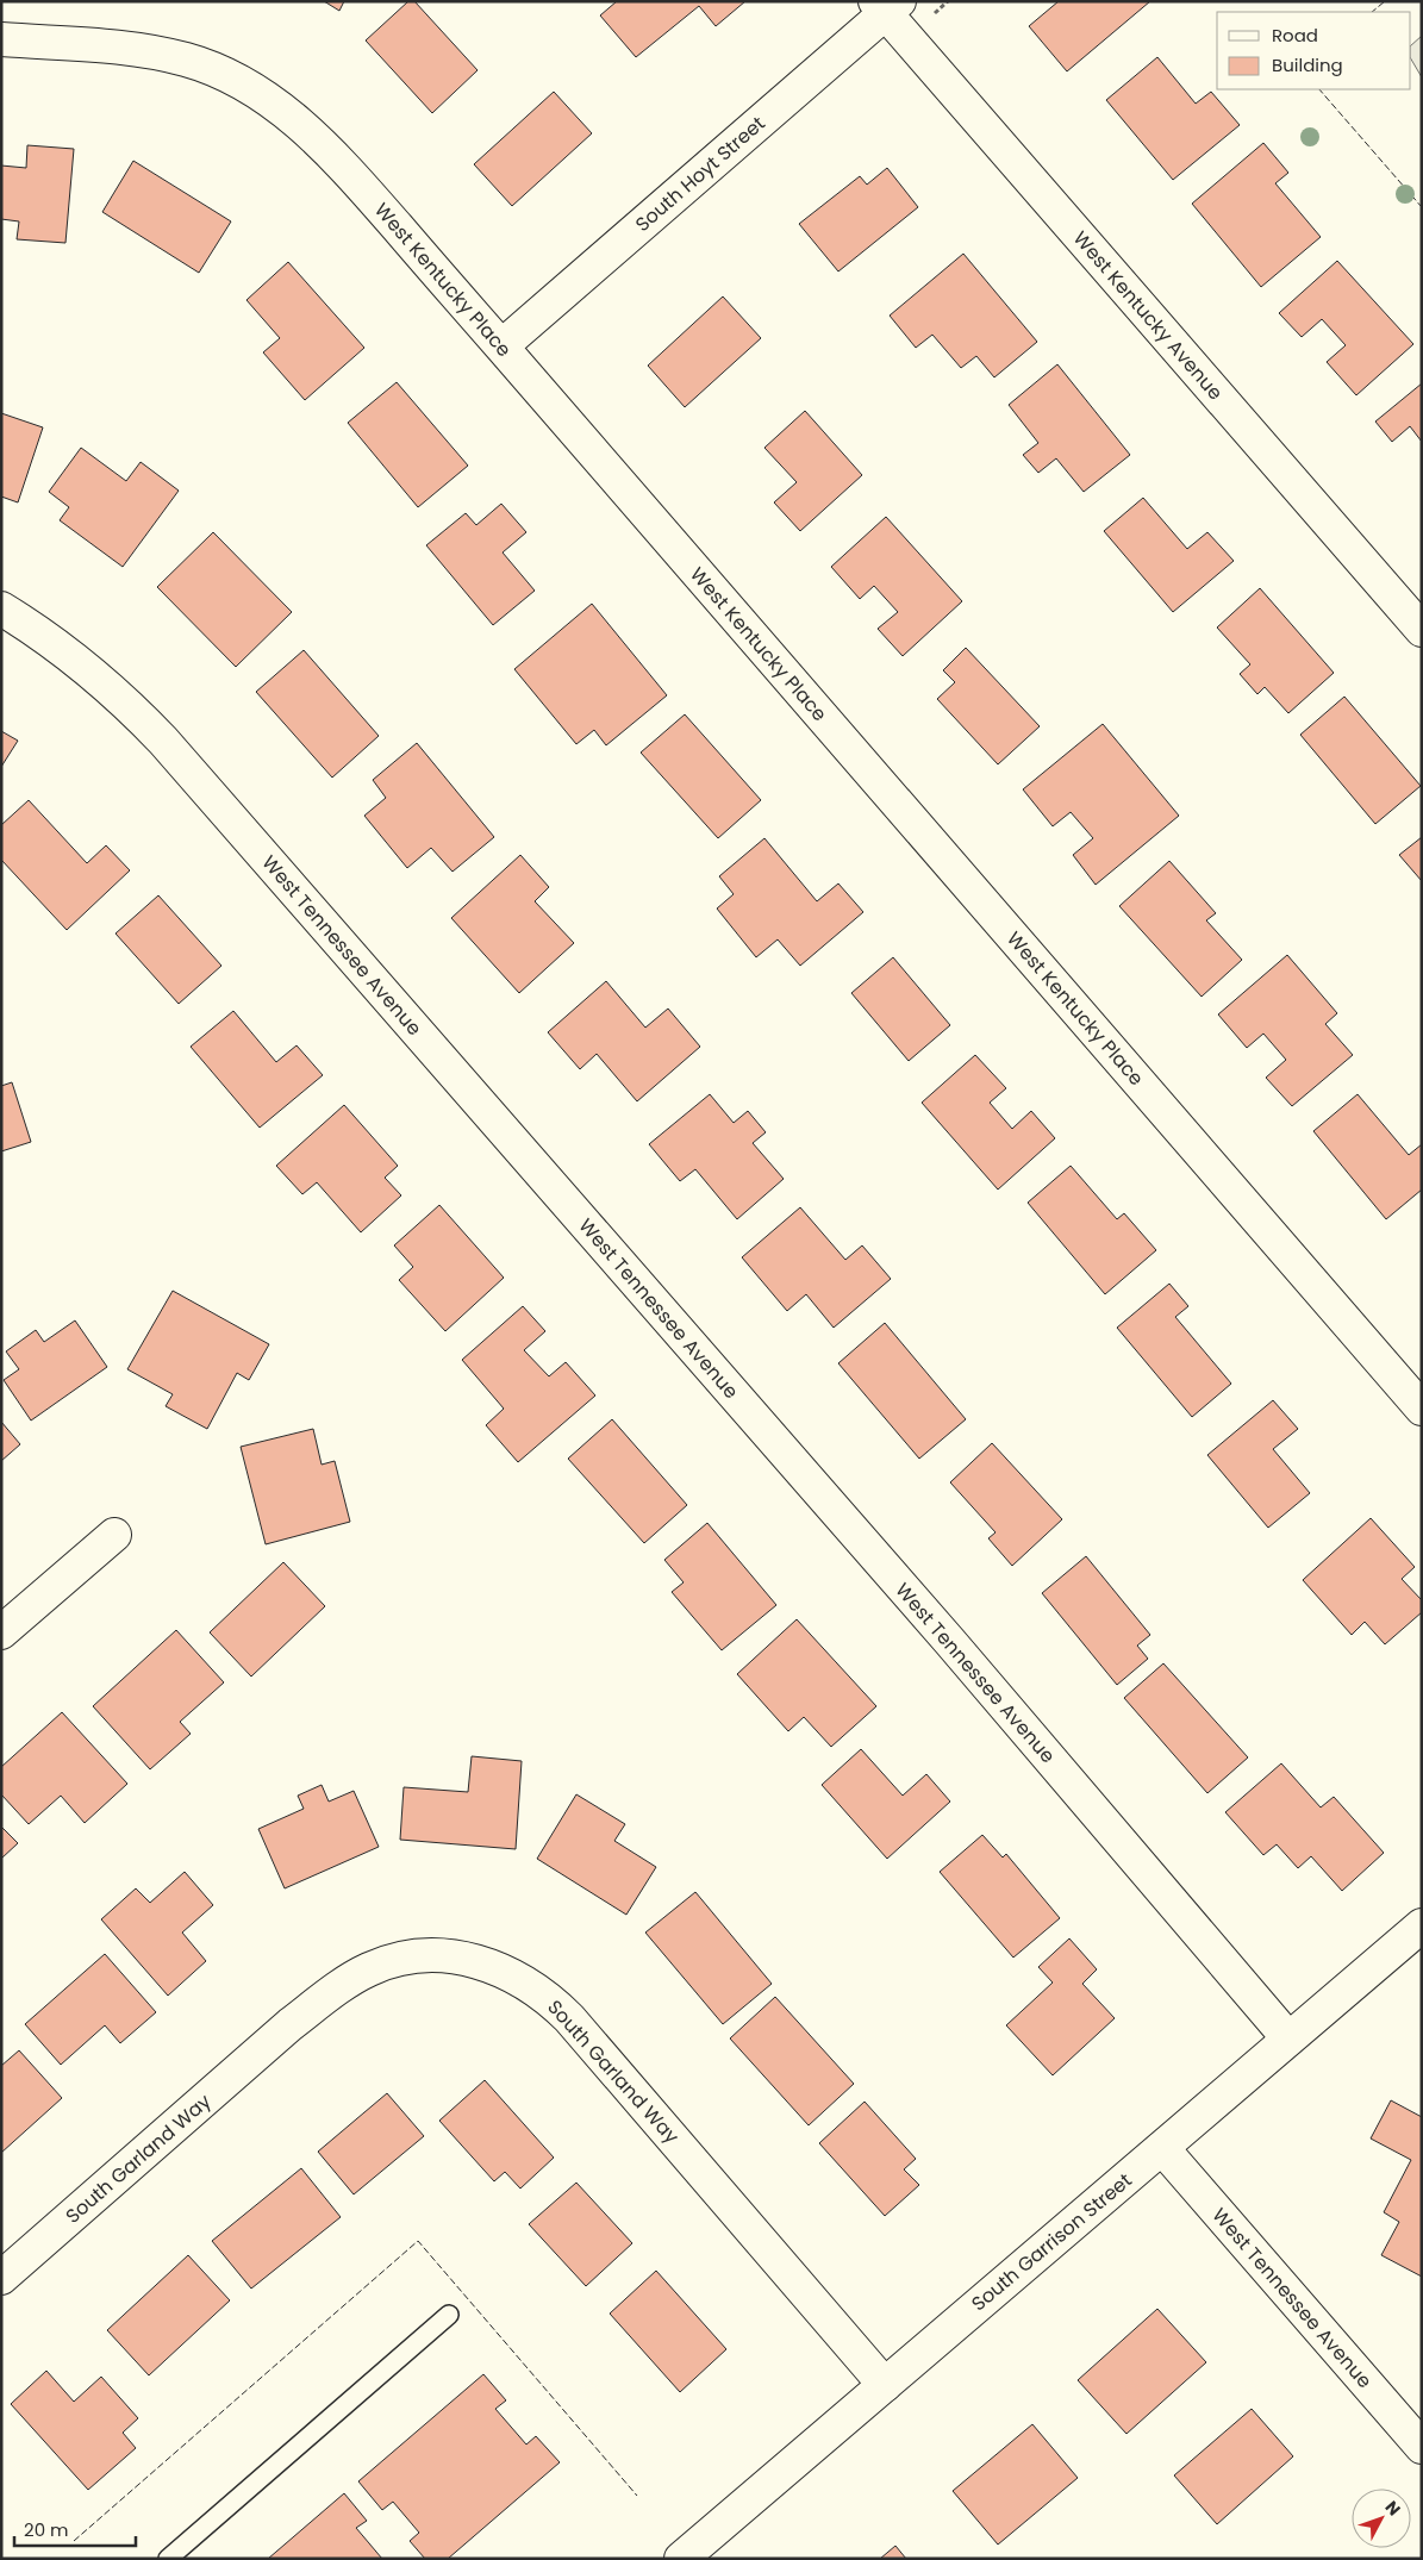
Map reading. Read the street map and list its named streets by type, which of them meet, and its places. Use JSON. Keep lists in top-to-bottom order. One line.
{"streets":{"street":["South Hoyt Street","West Kentucky Place","West Kentucky Avenue","West Tennessee Avenue","South Garland Way","South Garrison Street"]},"crossings":[["South Hoyt Street","West Kentucky Place"],["South Hoyt Street","West Kentucky Avenue"],["West Tennessee Avenue","South Garrison Street"],["South Garland Way","South Garrison Street"]],"legend":["Road","Building"],"scale_bar":"20 m","north":"top right"}
